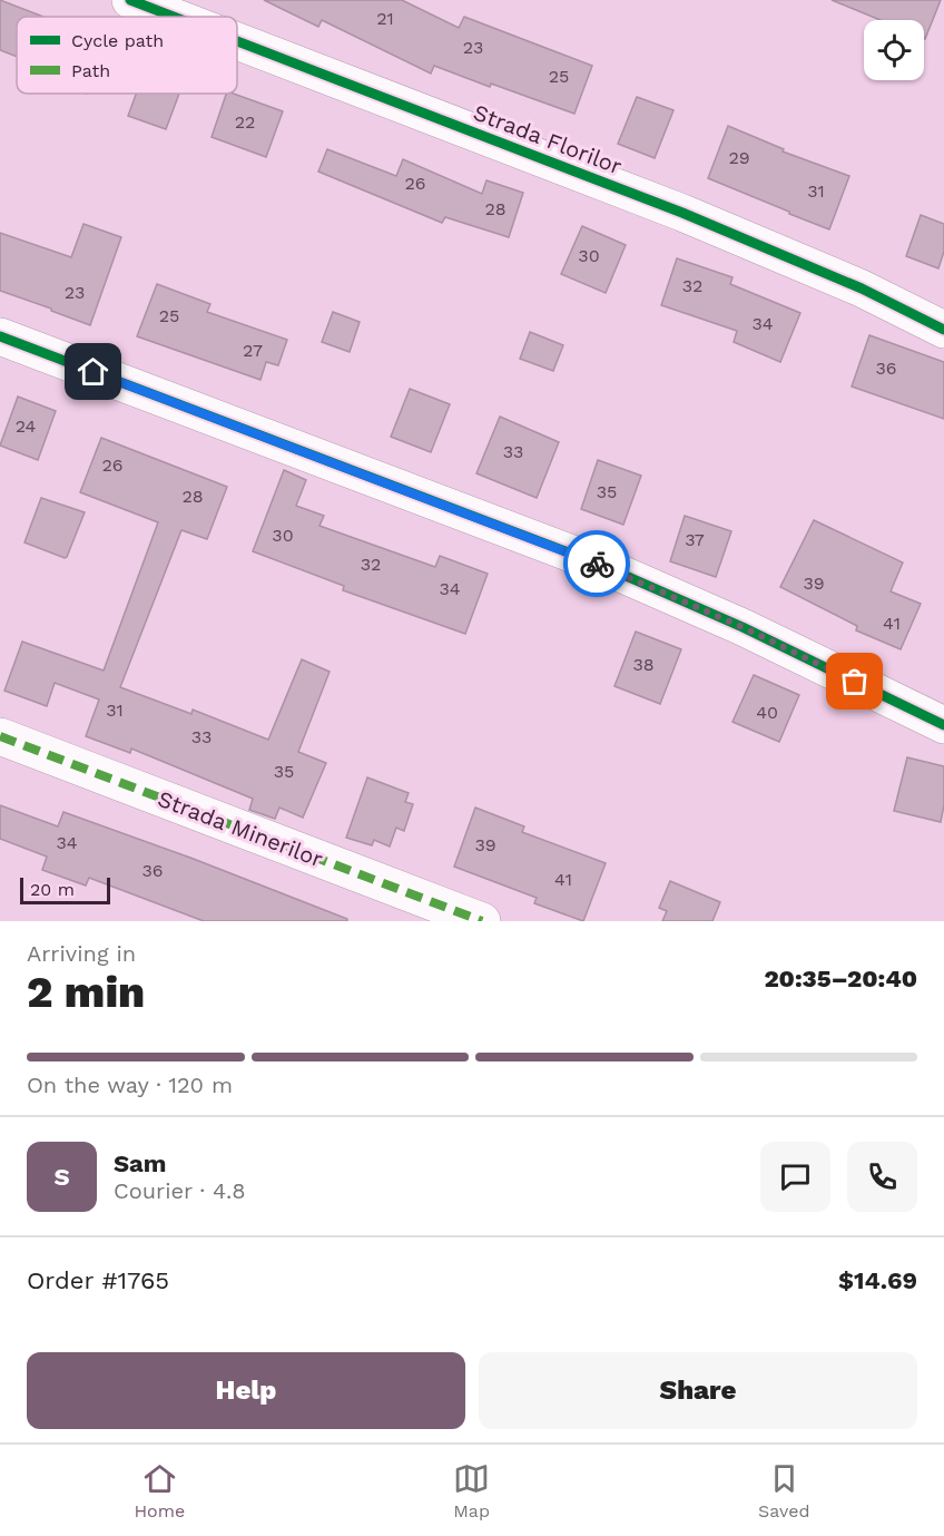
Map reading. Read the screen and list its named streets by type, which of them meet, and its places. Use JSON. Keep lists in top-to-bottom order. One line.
{"streets":{"street":["Strada Florilor","Strada Minerilor"]},"house_numbers":["21","23","25","22","29","26","31","28","30","32","23","25","34","27","36","24","33","26","35","28","30","37","32","39","34","41","38","31","40","33","35","34","39","36","41"],"legend":["Cycle path","Path"],"scale_bar":"20 m","page":{"scale":"20 m","heading":["2 min","Arriving in","20:35–20:40"],"panel":["Sam","Courier · 4.8","Order #1765","$14.69"],"bar":"On the way · 120 m","round":"S","buttons":["Help","Share"],"tabs":["Home","Map","Saved"]}}
